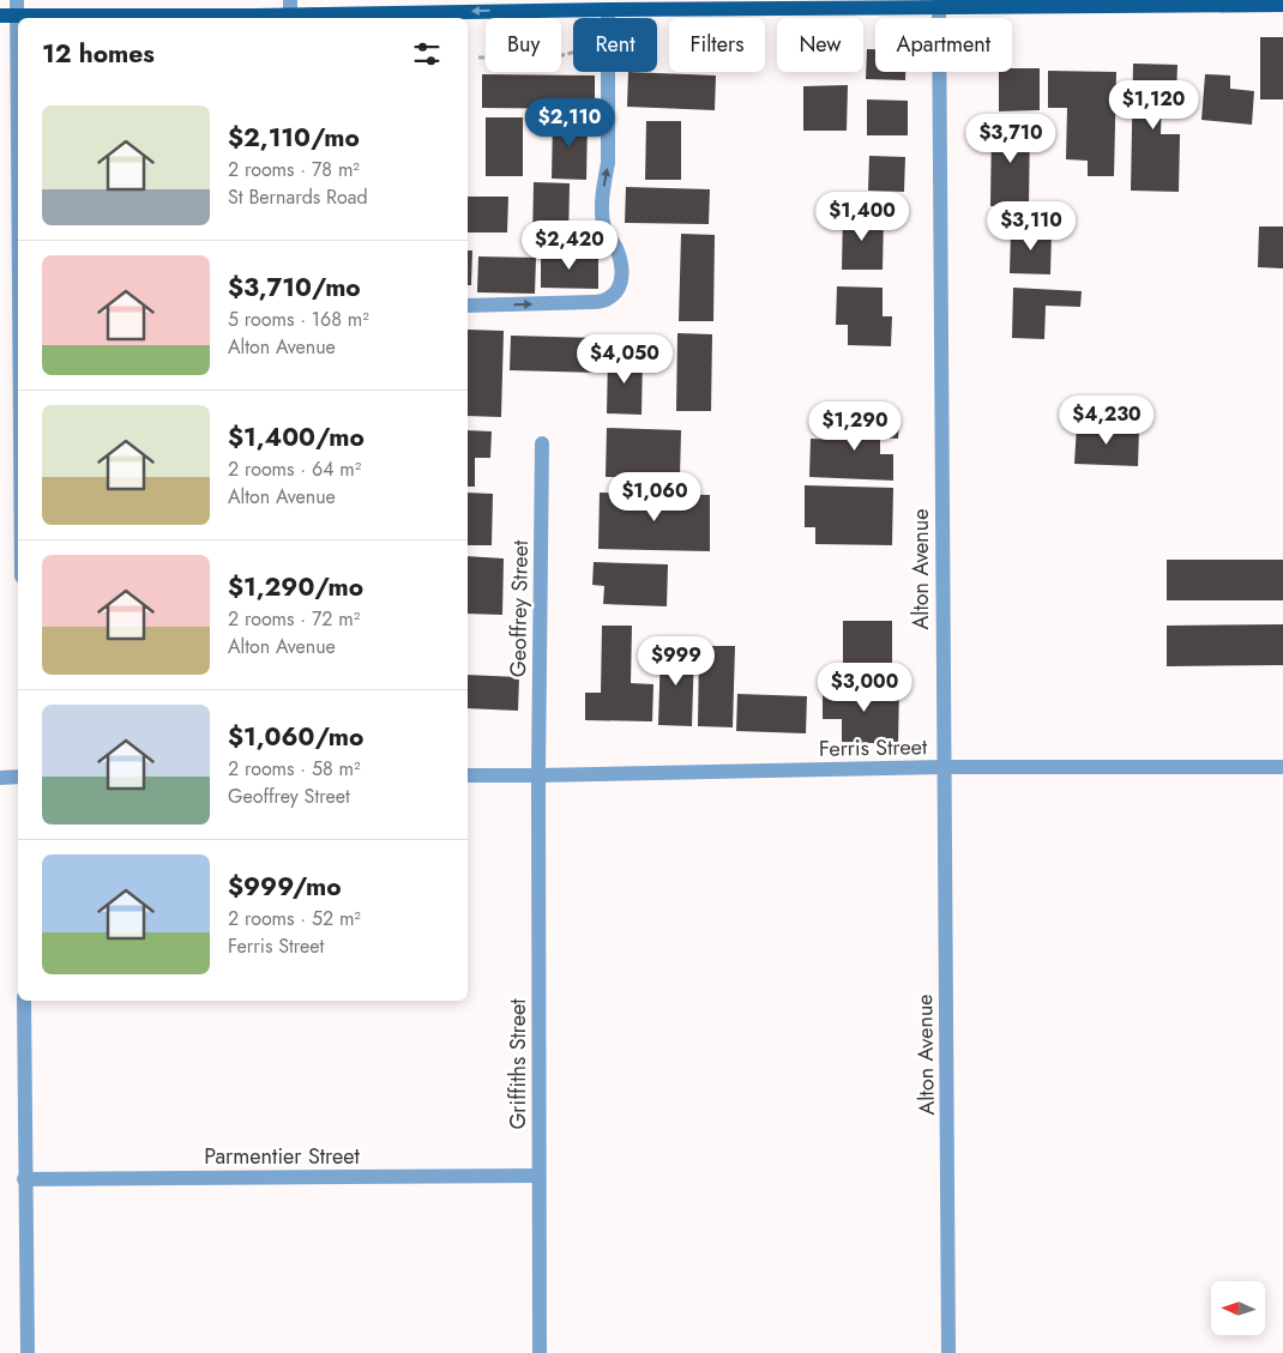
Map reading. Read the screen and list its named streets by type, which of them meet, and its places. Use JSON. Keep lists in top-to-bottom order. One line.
{"streets":{"street":["Alton Avenue","Geoffrey Street","Ferris Street","Griffiths Street","Parmentier Street"]},"crossings":[["Alton Avenue","Ferris Street"],["Geoffrey Street","Ferris Street"],["Geoffrey Street","Griffiths Street"],["Ferris Street","Griffiths Street"],["Griffiths Street","Parmentier Street"]],"north":"left","page":{"chip":["Buy","Rent","Filters","New","Apartment"],"heading":"12 homes","price":["$1,120","$2,110","$3,710","$1,400","$3,110","$2,420","$4,050","$4,230","$1,290","$1,060","$999","$3,000"],"list":[{"name":"$2,110/mo","note":"2 rooms · 78 m² · St Bernards Road"},{"name":"$3,710/mo","note":"5 rooms · 168 m² · Alton Avenue"},{"name":"$1,400/mo","note":"2 rooms · 64 m² · Alton Avenue"},{"name":"$1,290/mo","note":"2 rooms · 72 m² · Alton Avenue"},{"name":"$1,060/mo","note":"2 rooms · 58 m² · Geoffrey Street"},{"name":"$999/mo","note":"2 rooms · 52 m² · Ferris Street"}]}}
